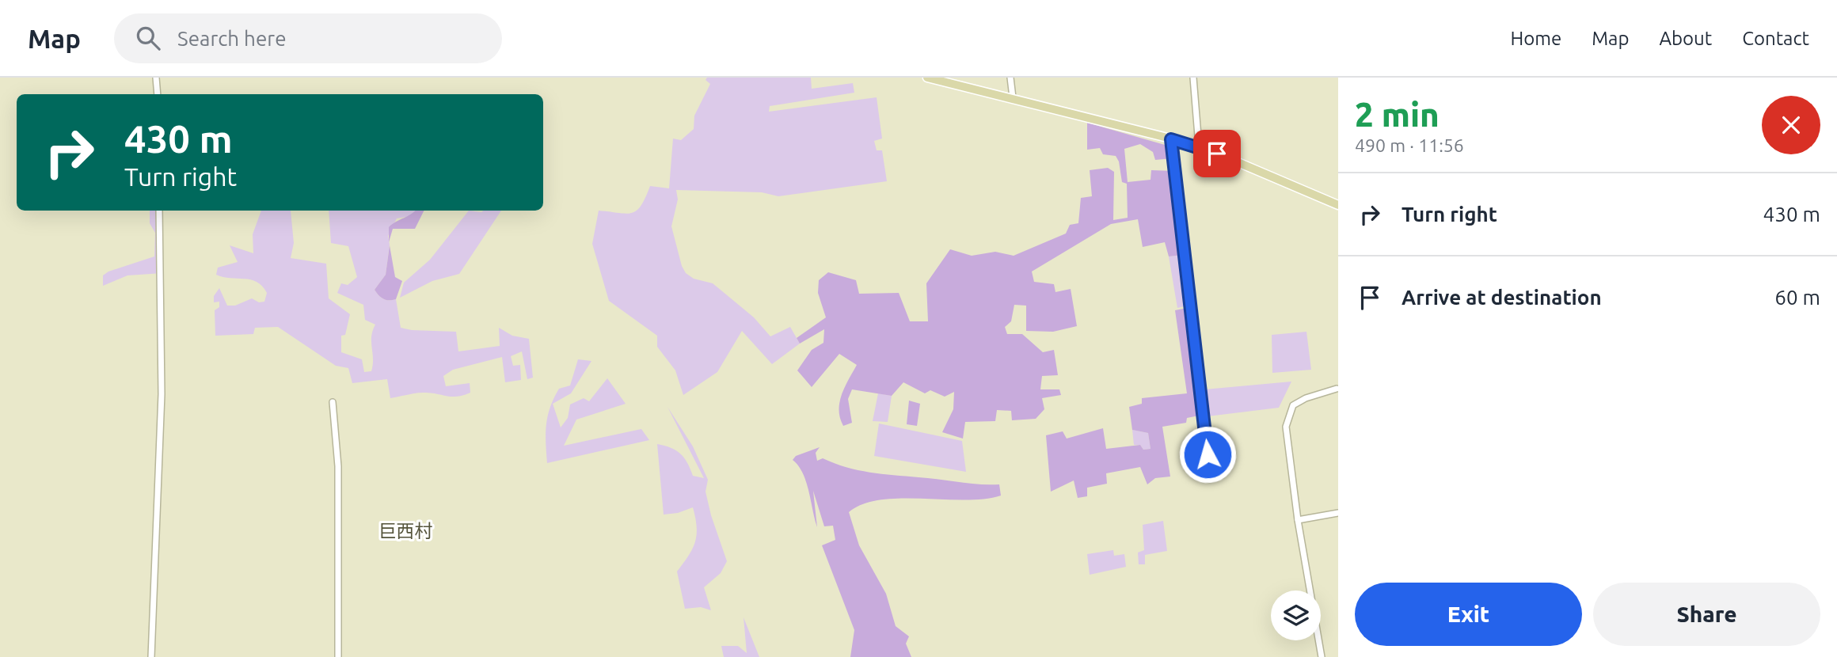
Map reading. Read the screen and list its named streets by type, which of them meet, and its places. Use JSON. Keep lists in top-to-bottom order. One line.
{"districts":["巨西村"],"page":{"header":"Map","search":"Search here","nav":["Home","Map","About","Contact"],"heading":["2 min","490 m · 11:56"],"turn":["430 m","Turn right"],"list":[{"name":"Turn right","value":"430 m"},{"name":"Arrive at destination","value":"60 m"}],"buttons":["Exit","Share"]}}
